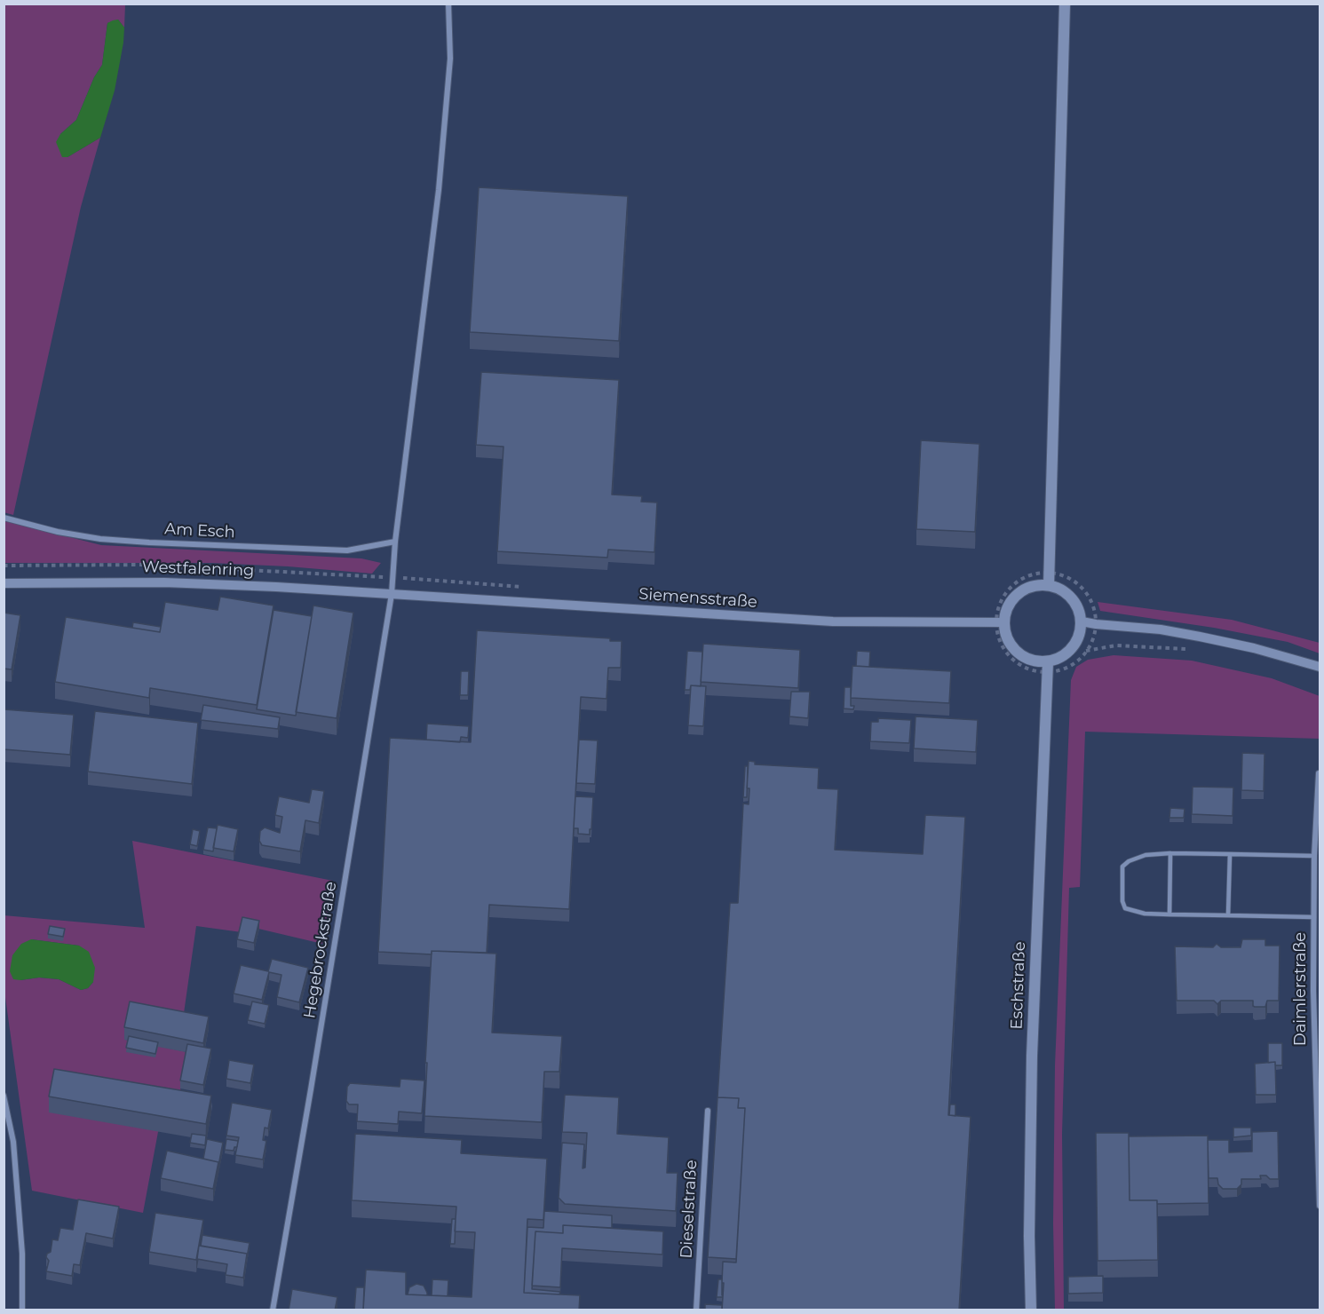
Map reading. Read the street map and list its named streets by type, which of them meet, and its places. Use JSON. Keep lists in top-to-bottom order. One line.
{"streets":{"main road":["Eschstraße"],"street":["Am Esch","Westfalenring","Siemensstraße","Hegebrockstraße","Daimlerstraße","Dieselstraße"]},"crossings":[["Am Esch","Hegebrockstraße"],["Westfalenring","Siemensstraße"],["Westfalenring","Hegebrockstraße"],["Siemensstraße","Hegebrockstraße"],["Siemensstraße","Eschstraße"]]}
